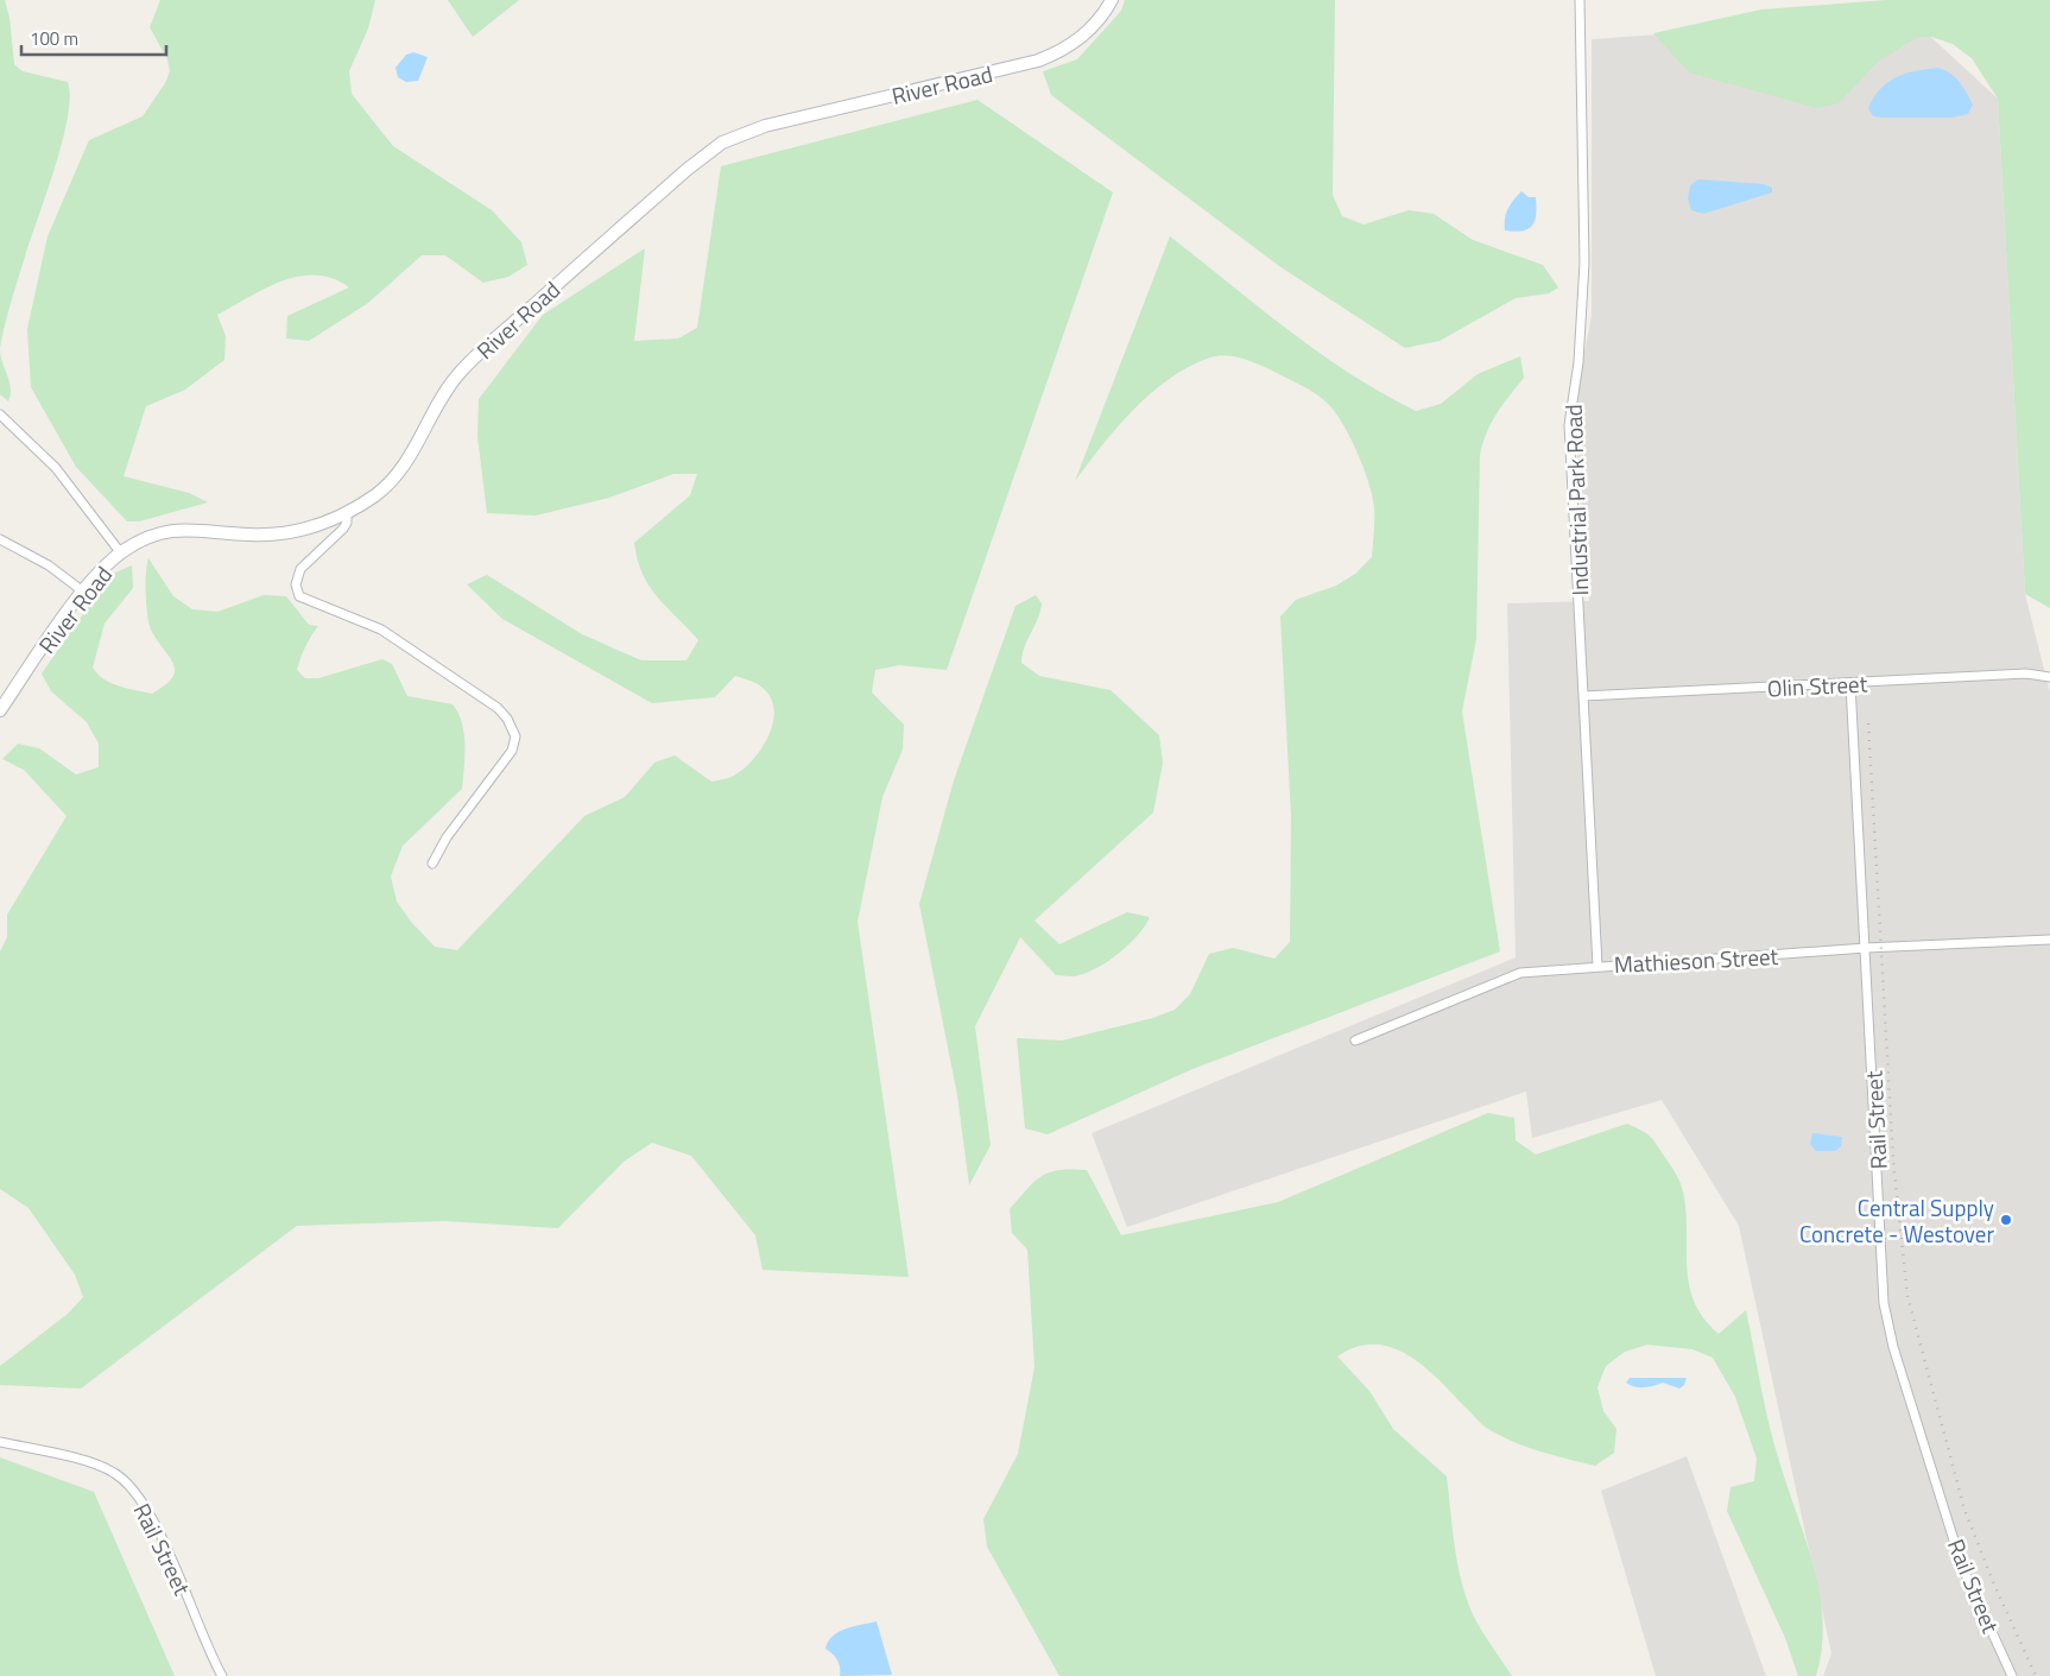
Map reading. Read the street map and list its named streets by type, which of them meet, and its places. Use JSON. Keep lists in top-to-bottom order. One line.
{"streets":{"street":["River Road","Industrial Park Road","Olin Street","Mathieson Street","Rail Street"]},"crossings":[["Industrial Park Road","Olin Street"],["Industrial Park Road","Mathieson Street"],["Olin Street","Rail Street"],["Mathieson Street","Rail Street"]],"places":["Central Supply Concrete - Westover"],"scale_bar":"100 m"}
